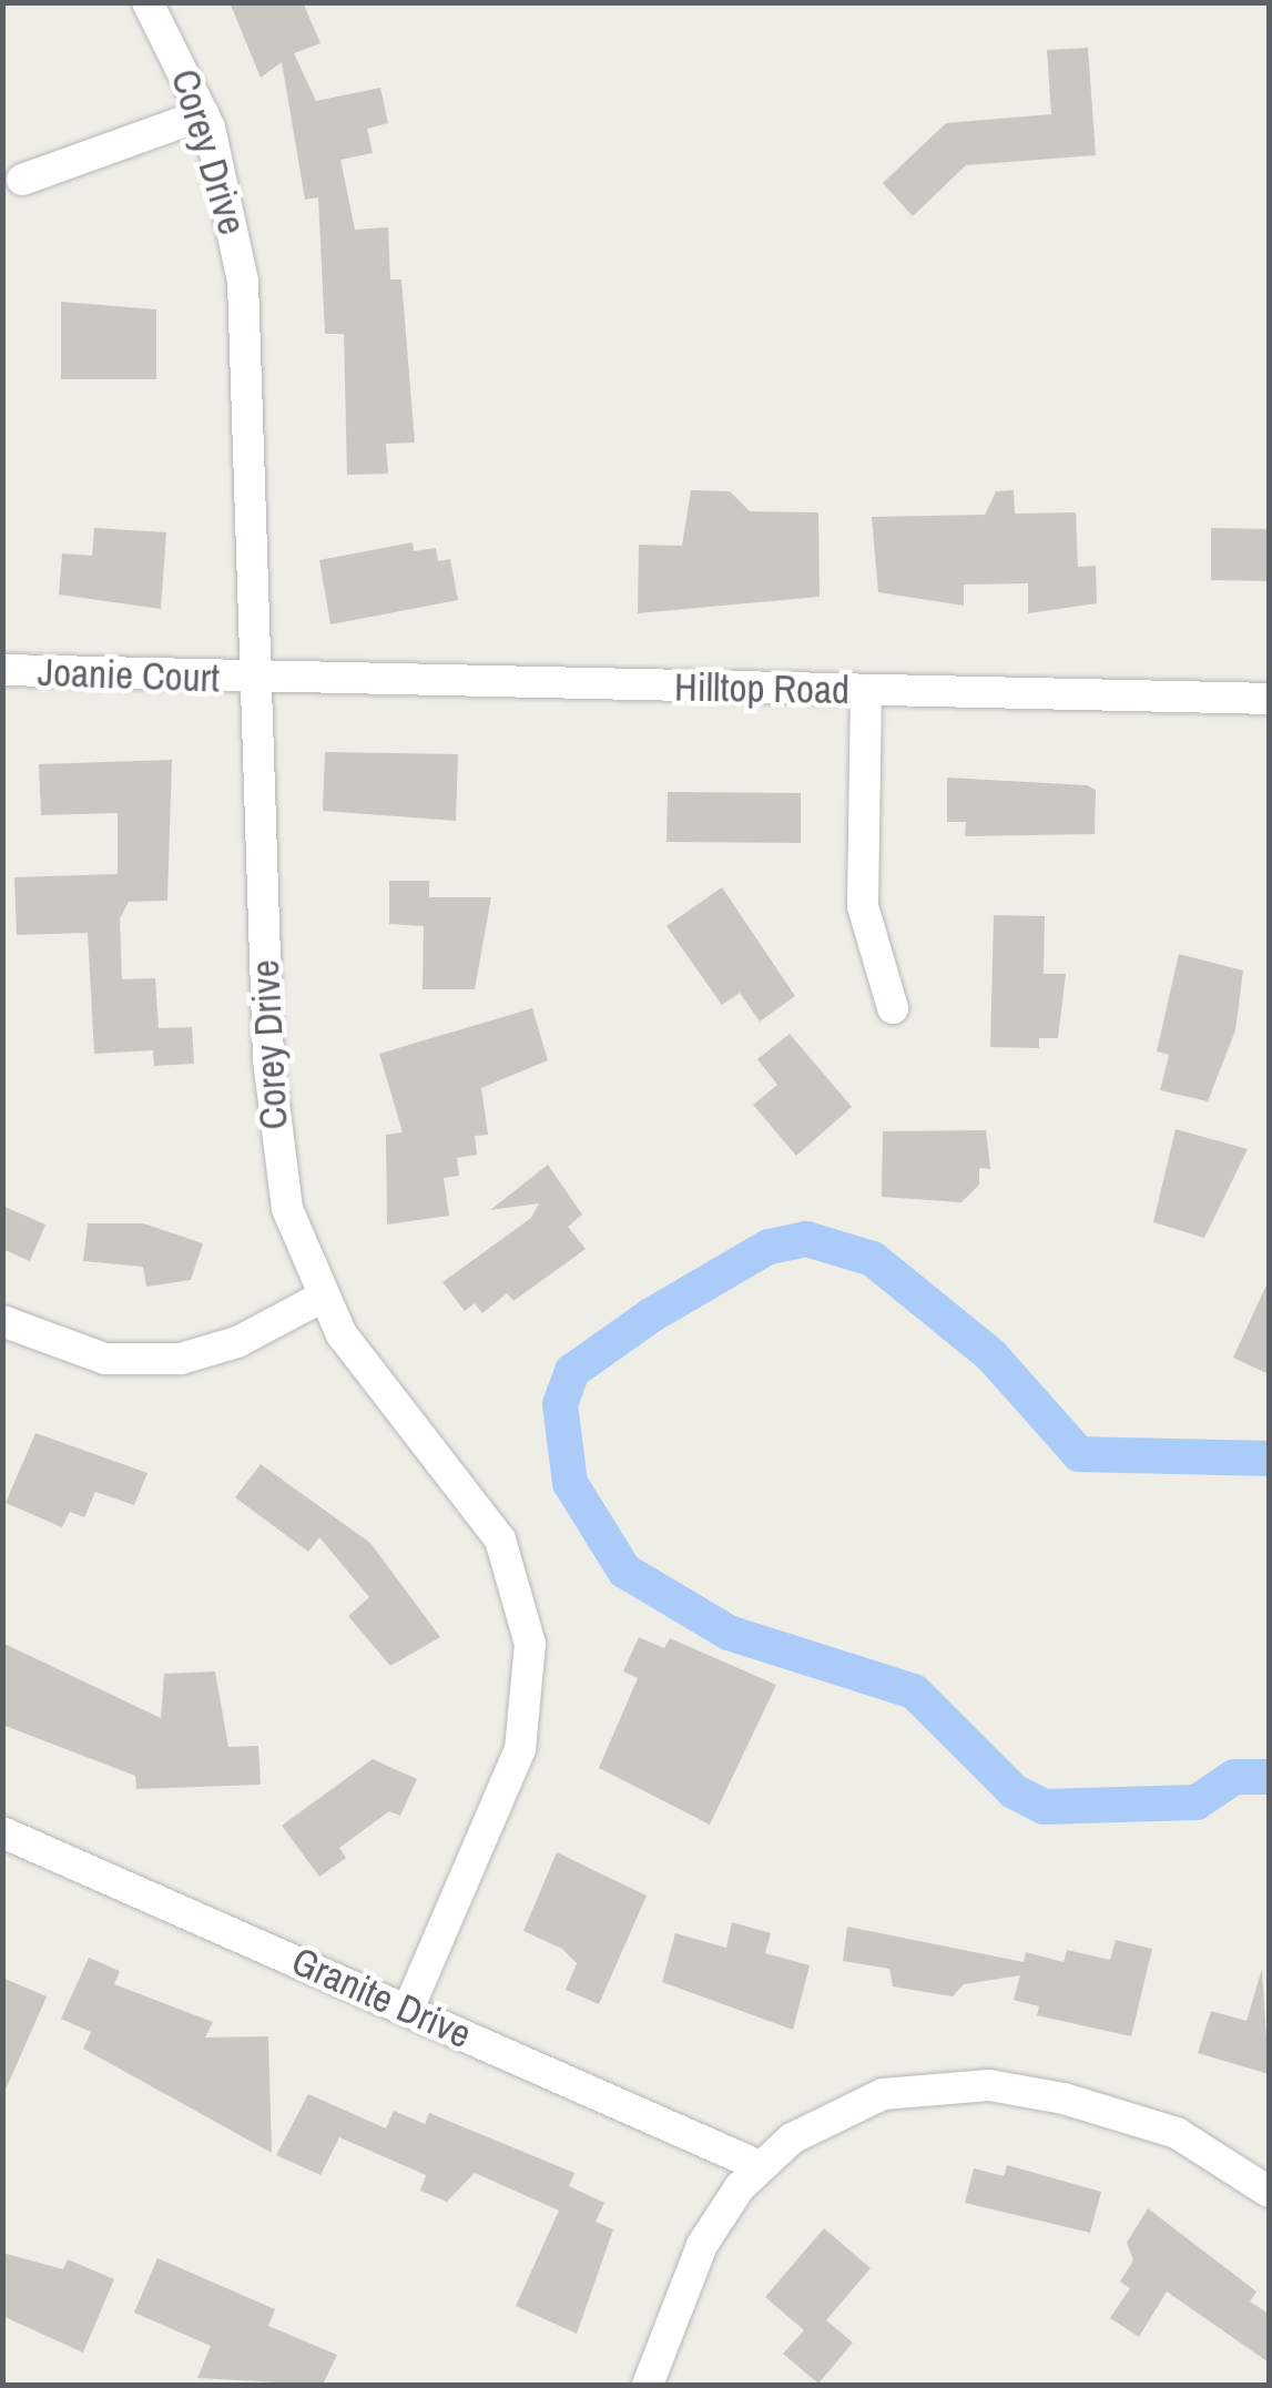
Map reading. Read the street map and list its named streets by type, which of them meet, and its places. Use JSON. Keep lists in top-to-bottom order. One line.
{"streets":{"street":["Corey Drive","Joanie Court","Hilltop Road","Granite Drive"]},"crossings":[["Corey Drive","Joanie Court"],["Corey Drive","Hilltop Road"],["Corey Drive","Granite Drive"],["Joanie Court","Hilltop Road"]]}
